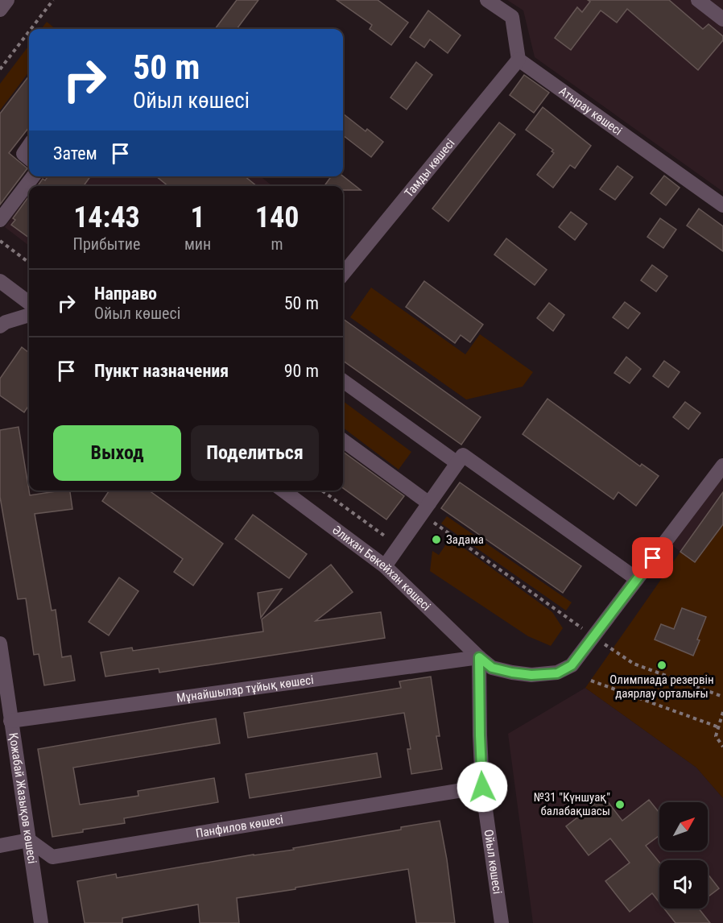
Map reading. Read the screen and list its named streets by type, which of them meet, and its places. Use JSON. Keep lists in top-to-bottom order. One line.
{"streets":{"street":["Атырау көшесі","Тамды көшесі","Әлихан Бөкейхан көшесі","Мұнайшылар тұйық көшесі","Қожабай Жазықов көшесі","Панфилов көшесі","Ойыл көшесі"]},"crossings":[["Атырау көшесі","Тамды көшесі"],["Әлихан Бөкейхан көшесі","Мұнайшылар тұйық көшесі"],["Әлихан Бөкейхан көшесі","Ойыл көшесі"],["Мұнайшылар тұйық көшесі","Қожабай Жазықов көшесі"],["Мұнайшылар тұйық көшесі","Ойыл көшесі"],["Қожабай Жазықов көшесі","Панфилов көшесі"],["Панфилов көшесі","Ойыл көшесі"]],"places":["Задама","Олимпиада резервін даярлау орталығы","№31 \"Күншуақ\" балабақшасы"],"north":"top right","page":{"turn":["50 m","Ойыл көшесі"],"then":"Затем","eta":["14:43","Прибытие","1","мин","140","m"],"list":[{"name":"Направо","note":"Ойыл көшесі","value":"50 m"},{"name":"Пункт назначения","value":"90 m"}],"buttons":["Выход","Поделиться"]}}
